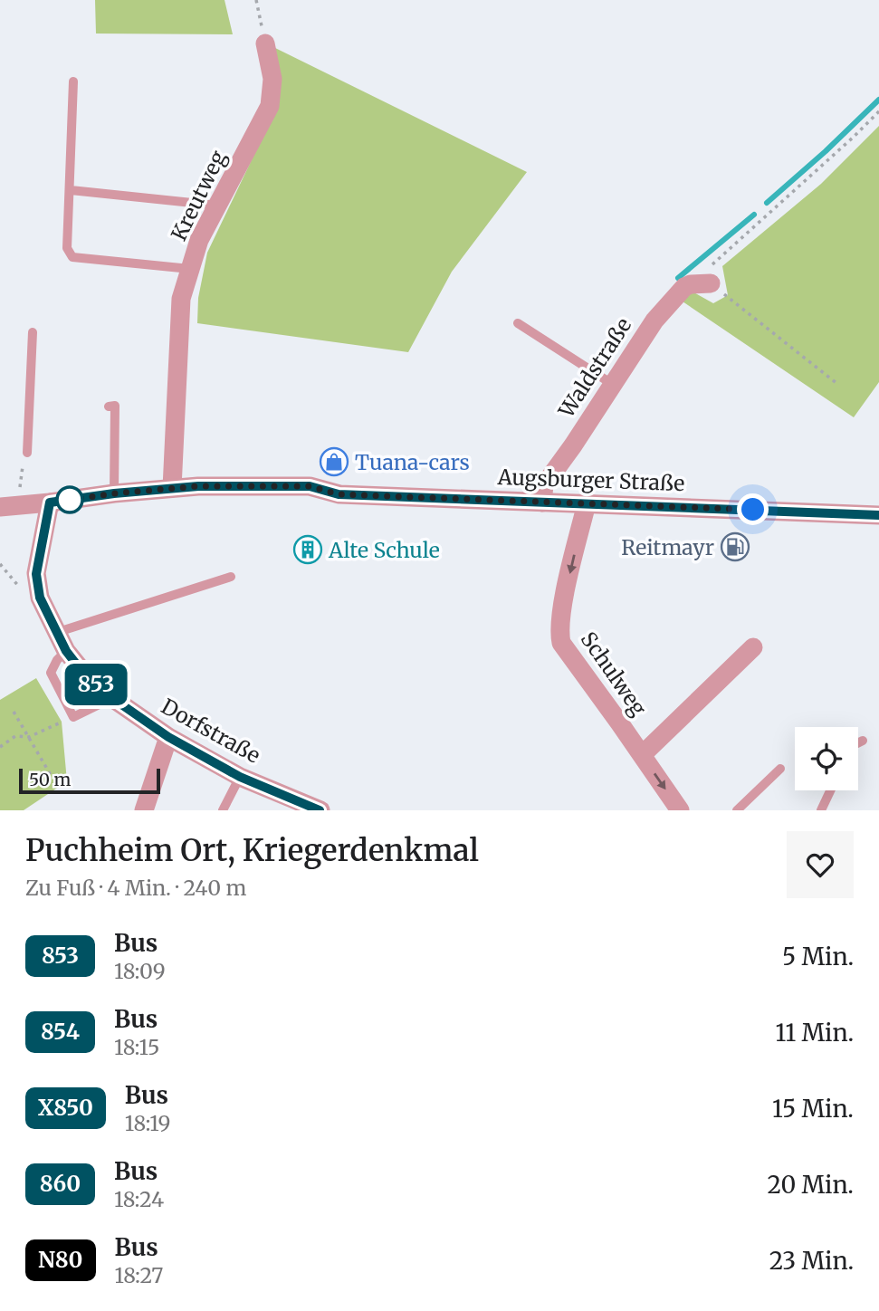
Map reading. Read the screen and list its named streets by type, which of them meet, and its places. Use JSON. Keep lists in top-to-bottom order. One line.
{"streets":{"street":["Kreutweg","Waldstraße","Augsburger Straße","Schulweg","Dorfstraße"]},"crossings":[["Kreutweg","Augsburger Straße"],["Waldstraße","Augsburger Straße"],["Augsburger Straße","Schulweg"],["Augsburger Straße","Dorfstraße"]],"one_way":["Schulweg"],"places":{"shop":["Tuana-cars"],"fuel station":["Reitmayr"],"building":["Alte Schule"]},"lines":["bus line 853"],"scale_bar":"50 m","page":{"on_map":"853","scale":"50 m","heading":["Puchheim Ort, Kriegerdenkmal","Zu Fuß · 4 Min. · 240 m"],"list":[{"mark":"853","name":"Bus","note":"18:09","value":"5 Min."},{"mark":"854","name":"Bus","note":"18:15","value":"11 Min."},{"mark":"X850","name":"Bus","note":"18:19","value":"15 Min."},{"mark":"860","name":"Bus","note":"18:24","value":"20 Min."},{"mark":"N80","name":"Bus","note":"18:27","value":"23 Min."}]}}
